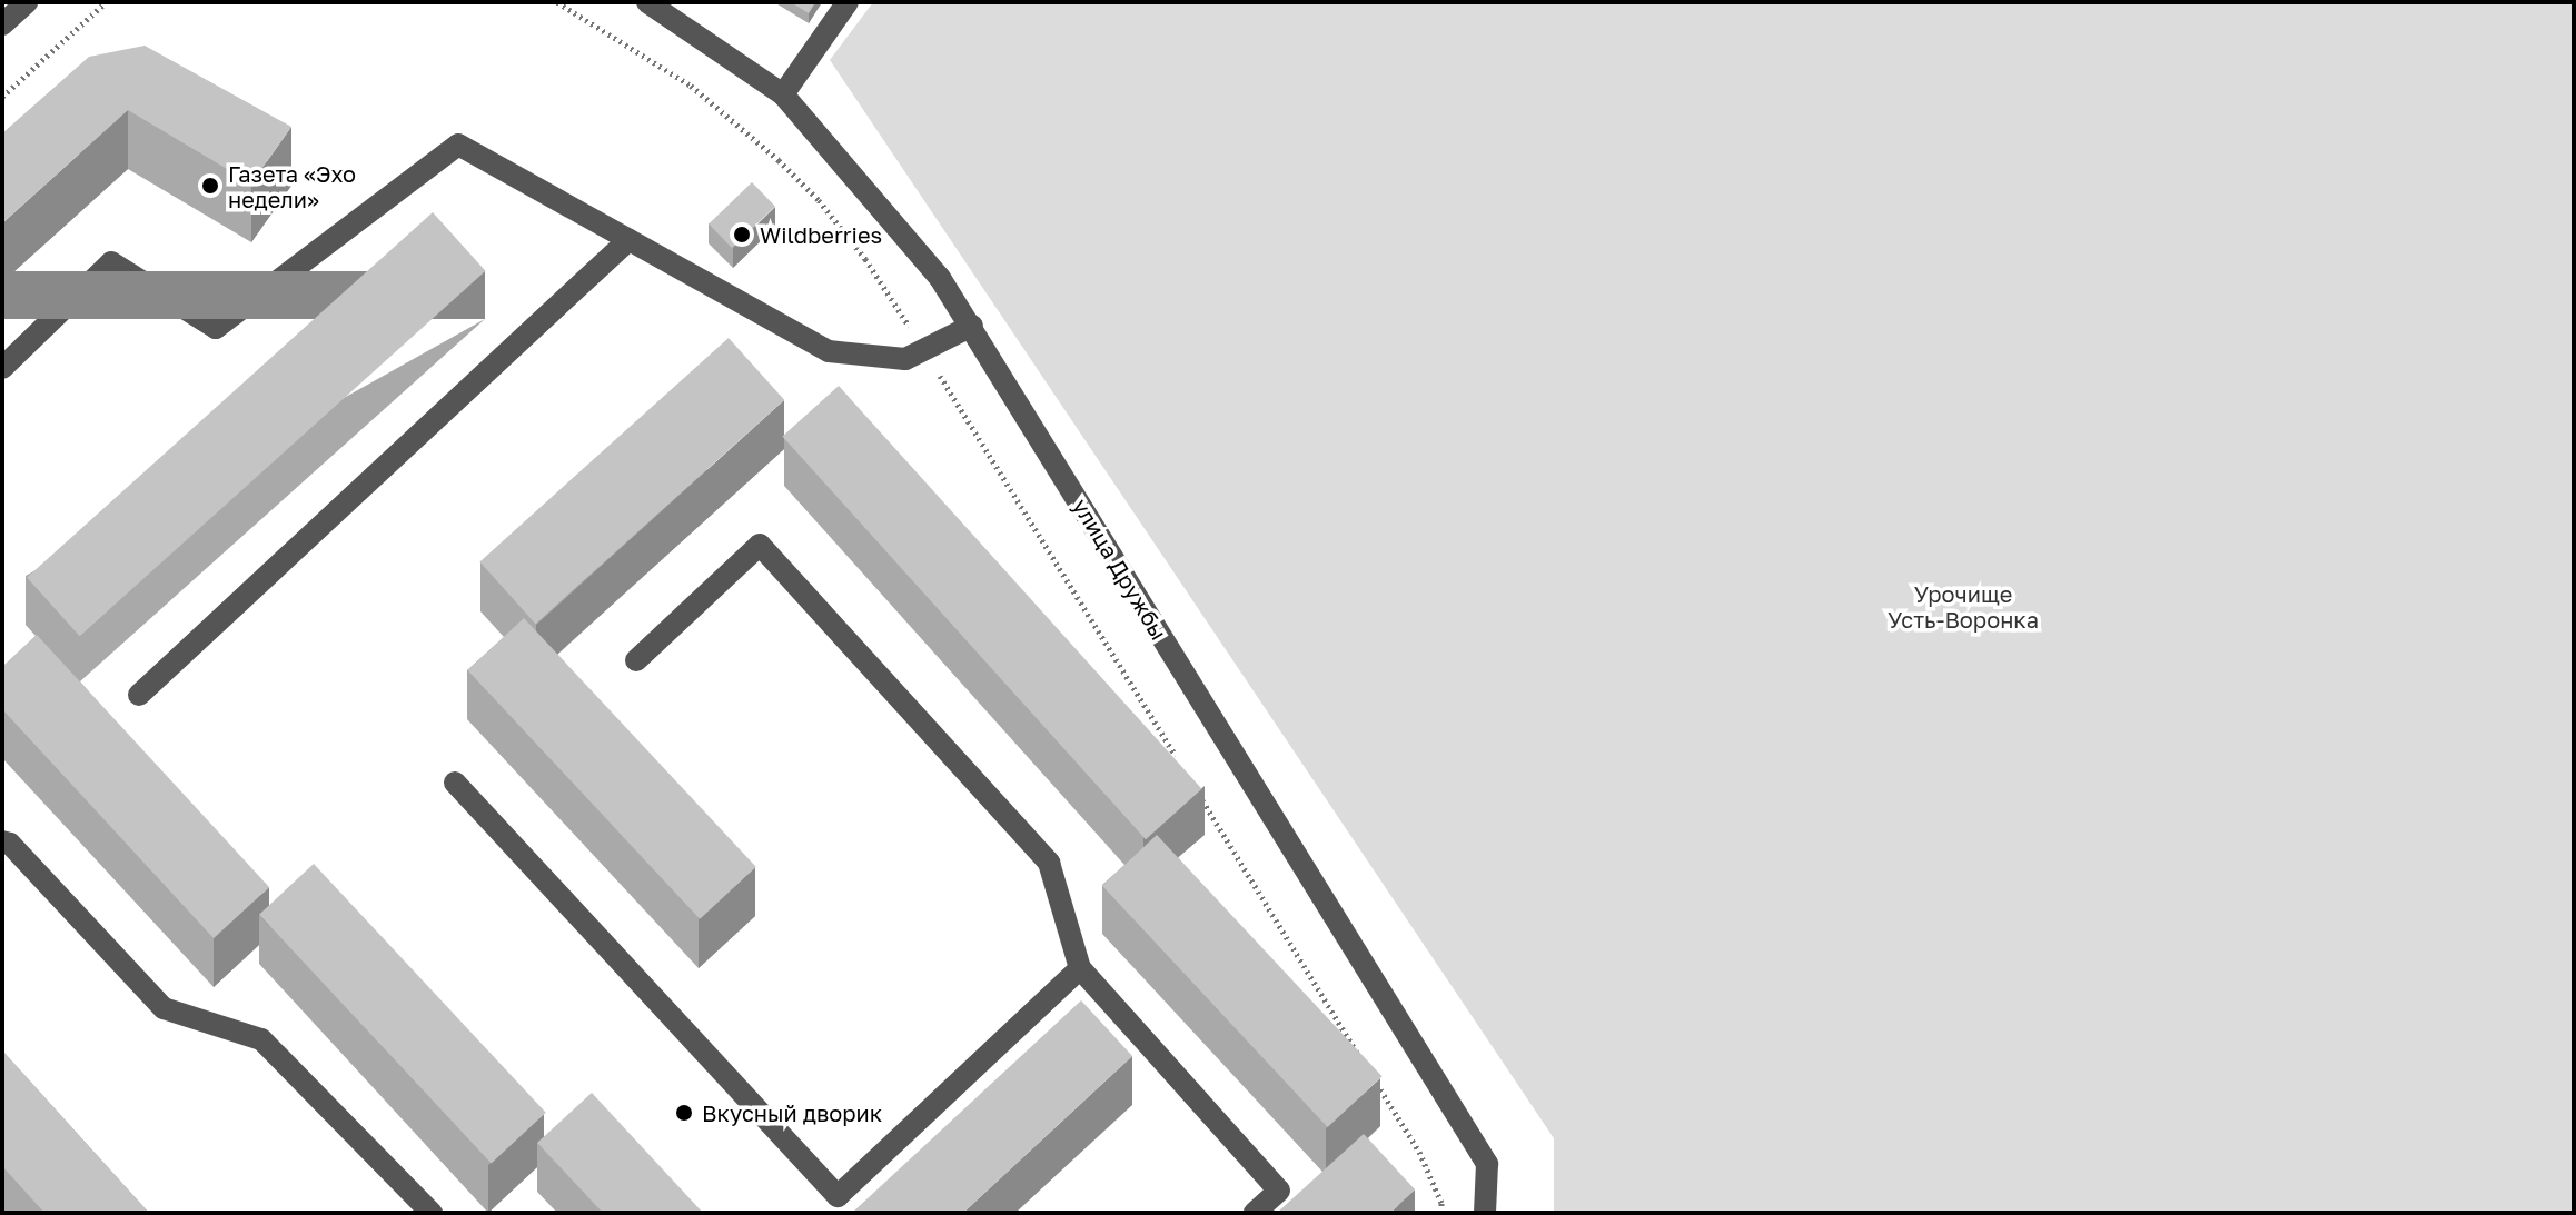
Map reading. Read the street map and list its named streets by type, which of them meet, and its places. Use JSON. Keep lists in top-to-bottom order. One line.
{"streets":{"street":["улица Дружбы"]},"parks":["Урочище Усть-Воронка"],"places":["Газета «Эхо недели»","Wildberries","Вкусный дворик"]}
